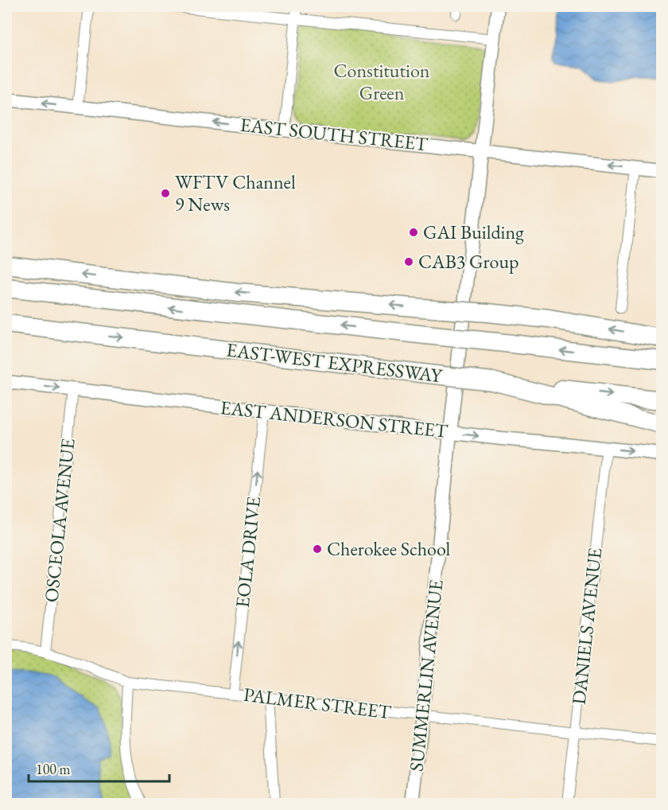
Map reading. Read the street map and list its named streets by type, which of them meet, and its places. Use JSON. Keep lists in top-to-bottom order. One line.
{"streets":{"highway":["EAST-WEST EXPRESSWAY"],"main road":["EAST SOUTH STREET","EAST ANDERSON STREET","SUMMERLIN AVENUE"],"street":["OSCEOLA AVENUE","EOLA DRIVE","DANIELS AVENUE","PALMER STREET"]},"crossings":[["EAST SOUTH STREET","SUMMERLIN AVENUE"],["EAST ANDERSON STREET","OSCEOLA AVENUE"],["EAST ANDERSON STREET","EOLA DRIVE"],["EAST ANDERSON STREET","DANIELS AVENUE"],["EAST ANDERSON STREET","SUMMERLIN AVENUE"],["OSCEOLA AVENUE","PALMER STREET"],["EOLA DRIVE","PALMER STREET"],["DANIELS AVENUE","PALMER STREET"],["SUMMERLIN AVENUE","PALMER STREET"]],"one_way":["EAST SOUTH STREET","EAST ANDERSON STREET","EOLA DRIVE"],"parks":["Constitution Green"],"places":["WFTV Channel 9 News","GAI Building","CAB3 Group","Cherokee School"],"scale_bar":"100 m"}
